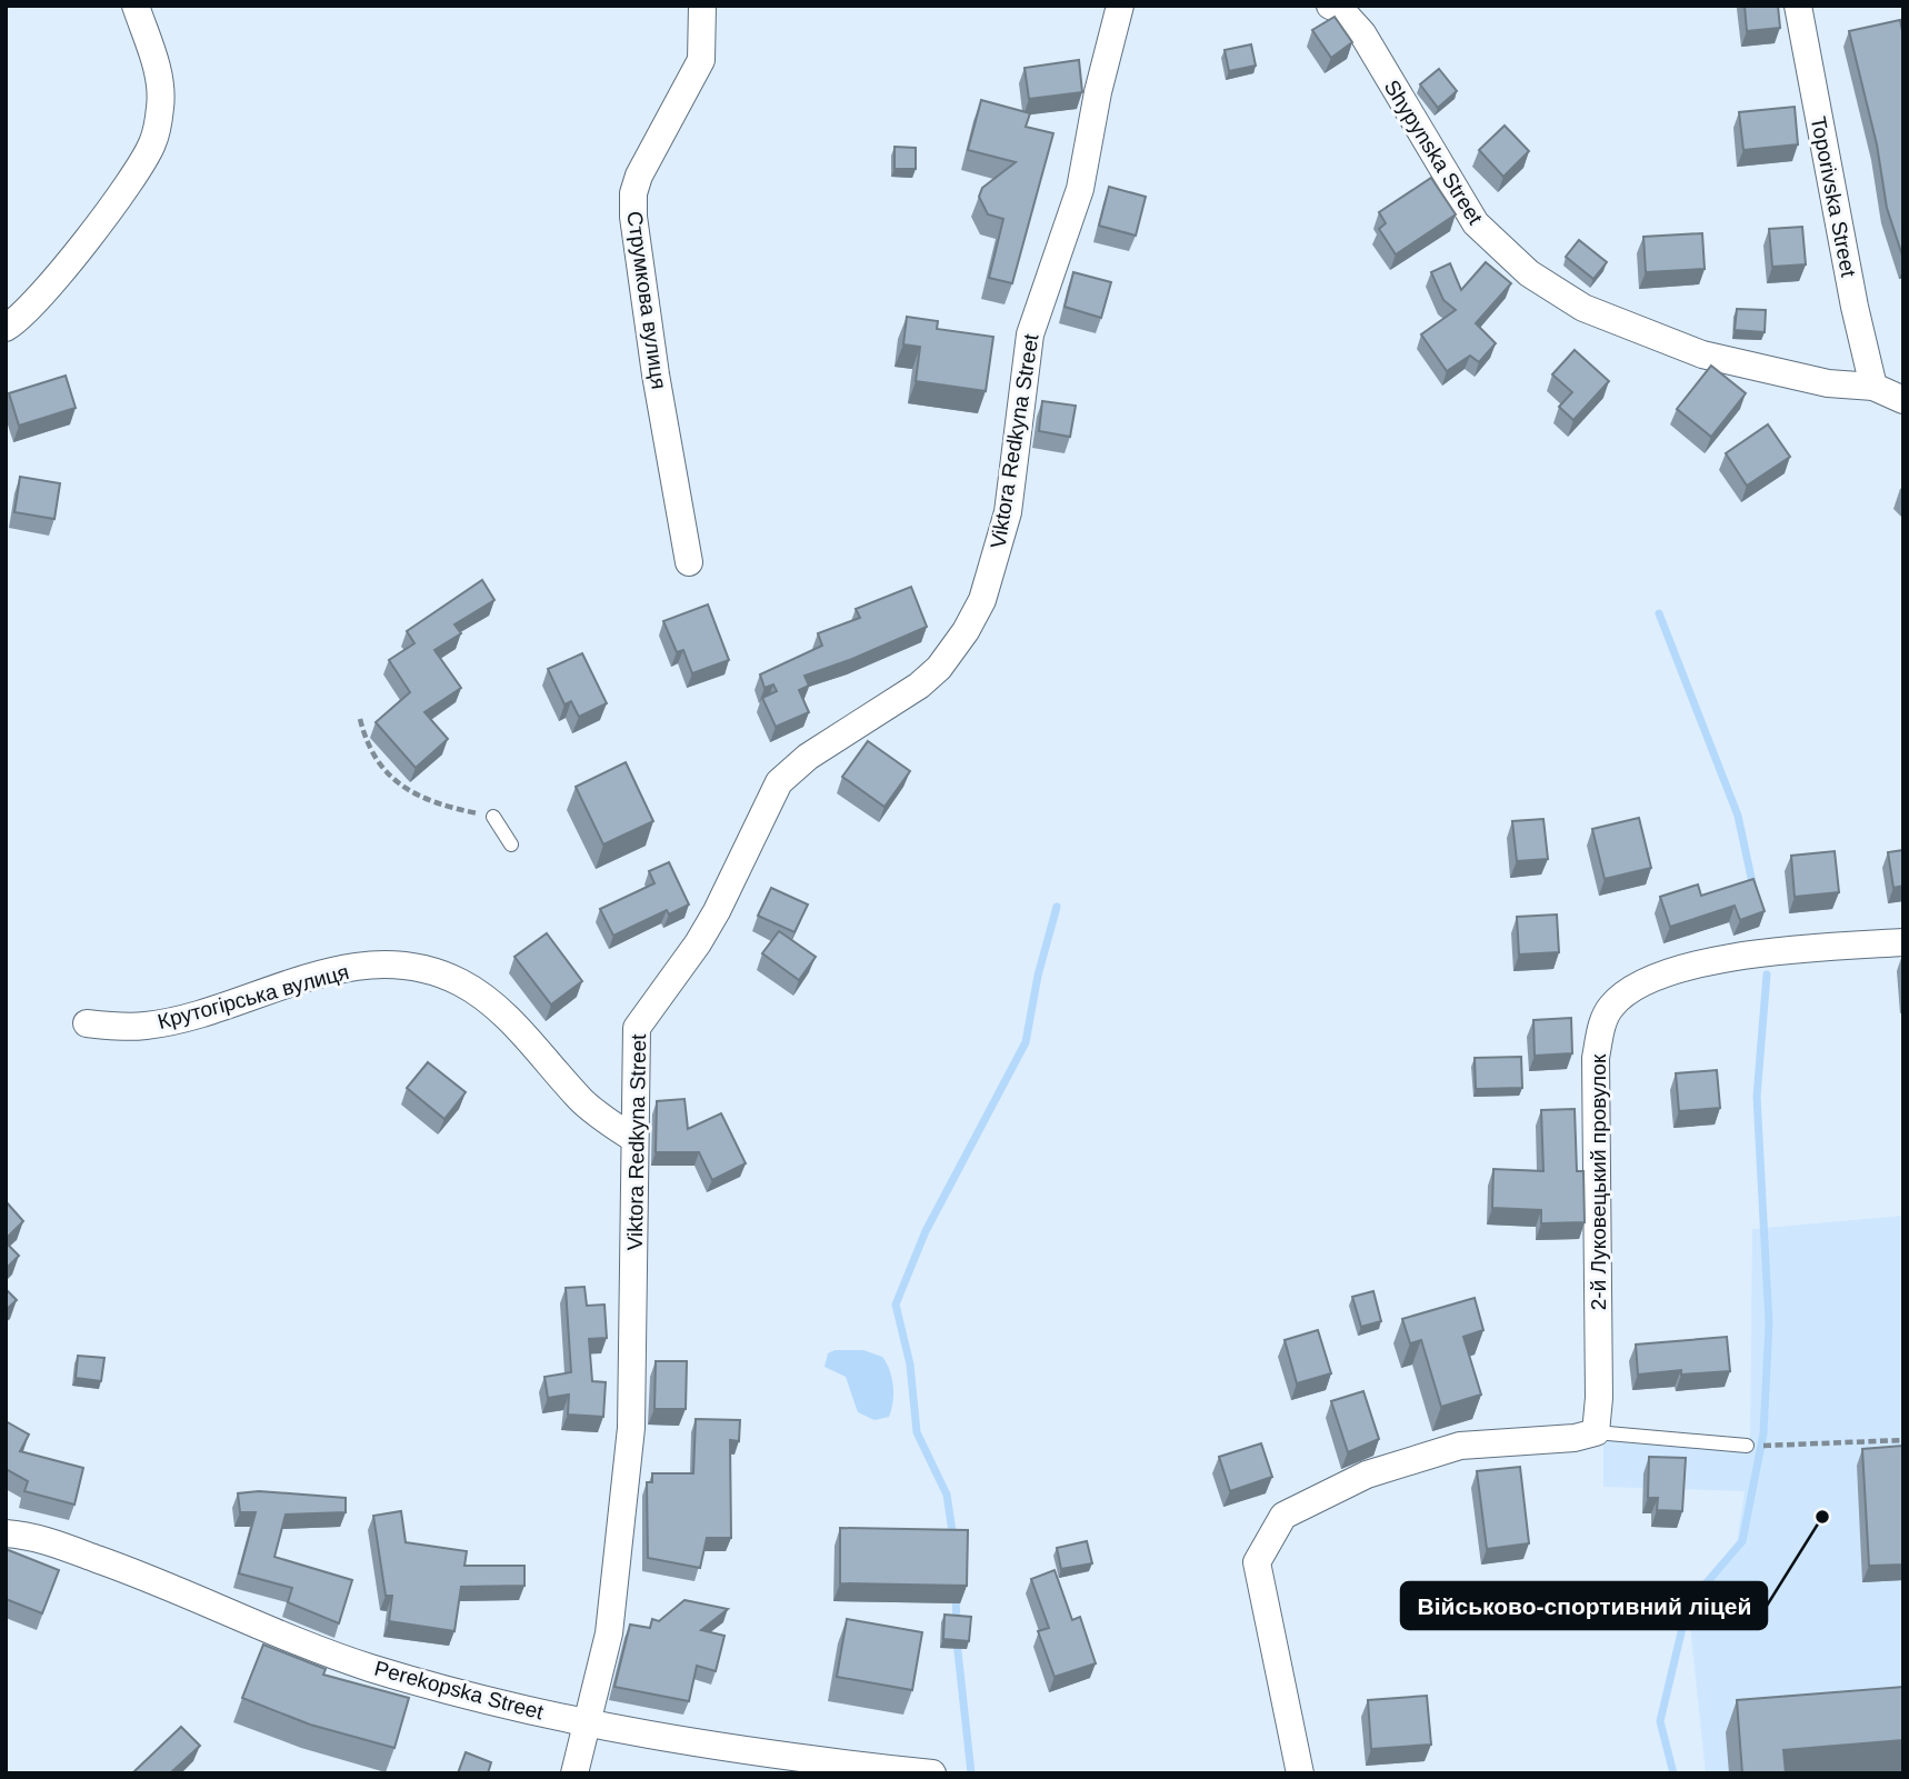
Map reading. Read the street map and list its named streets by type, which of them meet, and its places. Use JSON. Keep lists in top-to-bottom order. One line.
{"streets":{"street":["Shypynska Street","Toporivska Street","Струмкова вулиця","Viktora Redkyna Street","Крутогірська вулиця","2-й Луковецький провулок","Perekopska Street"]},"crossings":[["Shypynska Street","Toporivska Street"],["Viktora Redkyna Street","Крутогірська вулиця"],["Viktora Redkyna Street","Perekopska Street"]],"places":["Військово-спортивний ліцей"]}
